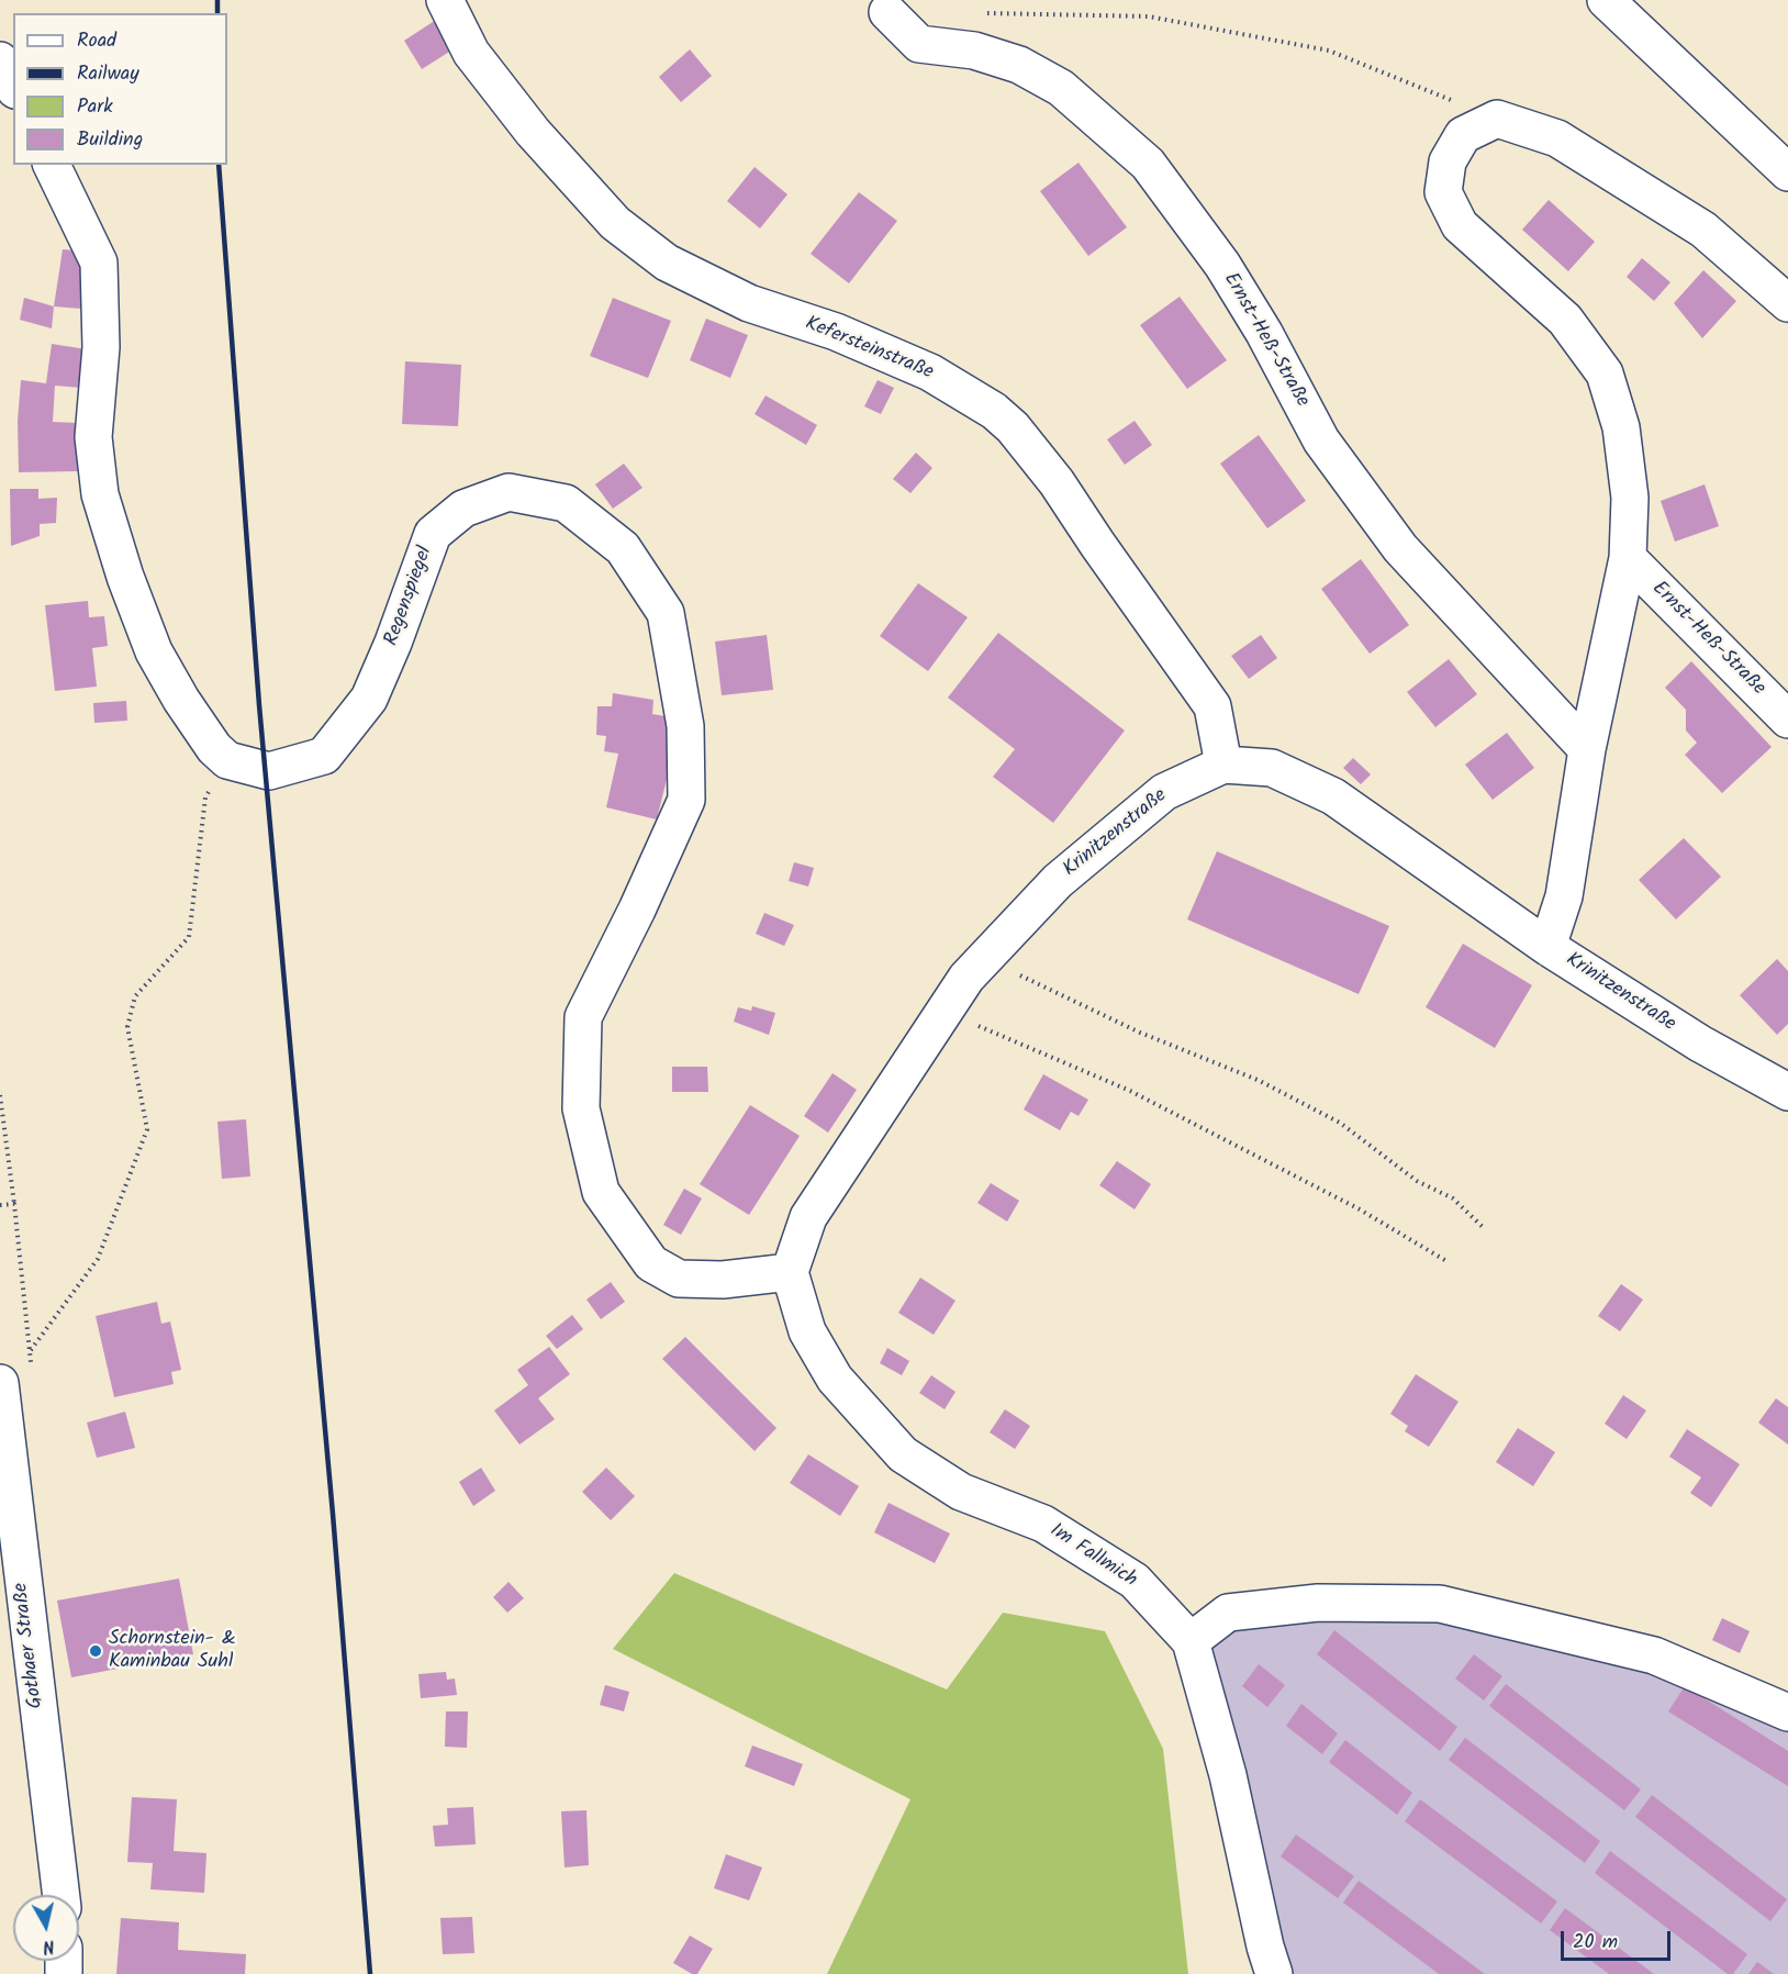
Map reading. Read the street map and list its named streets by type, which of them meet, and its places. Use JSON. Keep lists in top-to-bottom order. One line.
{"streets":{"street":["Ernst-Heß-Straße","Kefersteinstraße","Regenspiegel","Krinitzenstraße","Im Fallmich","Gothaer Straße"]},"crossings":[["Ernst-Heß-Straße","Krinitzenstraße"],["Kefersteinstraße","Krinitzenstraße"],["Regenspiegel","Krinitzenstraße"],["Regenspiegel","Im Fallmich"],["Krinitzenstraße","Im Fallmich"]],"places":["Schornstein- & Kaminbau Suhl"],"legend":["Road","Railway","Park","Building"],"scale_bar":"20 m","north":"bottom"}
